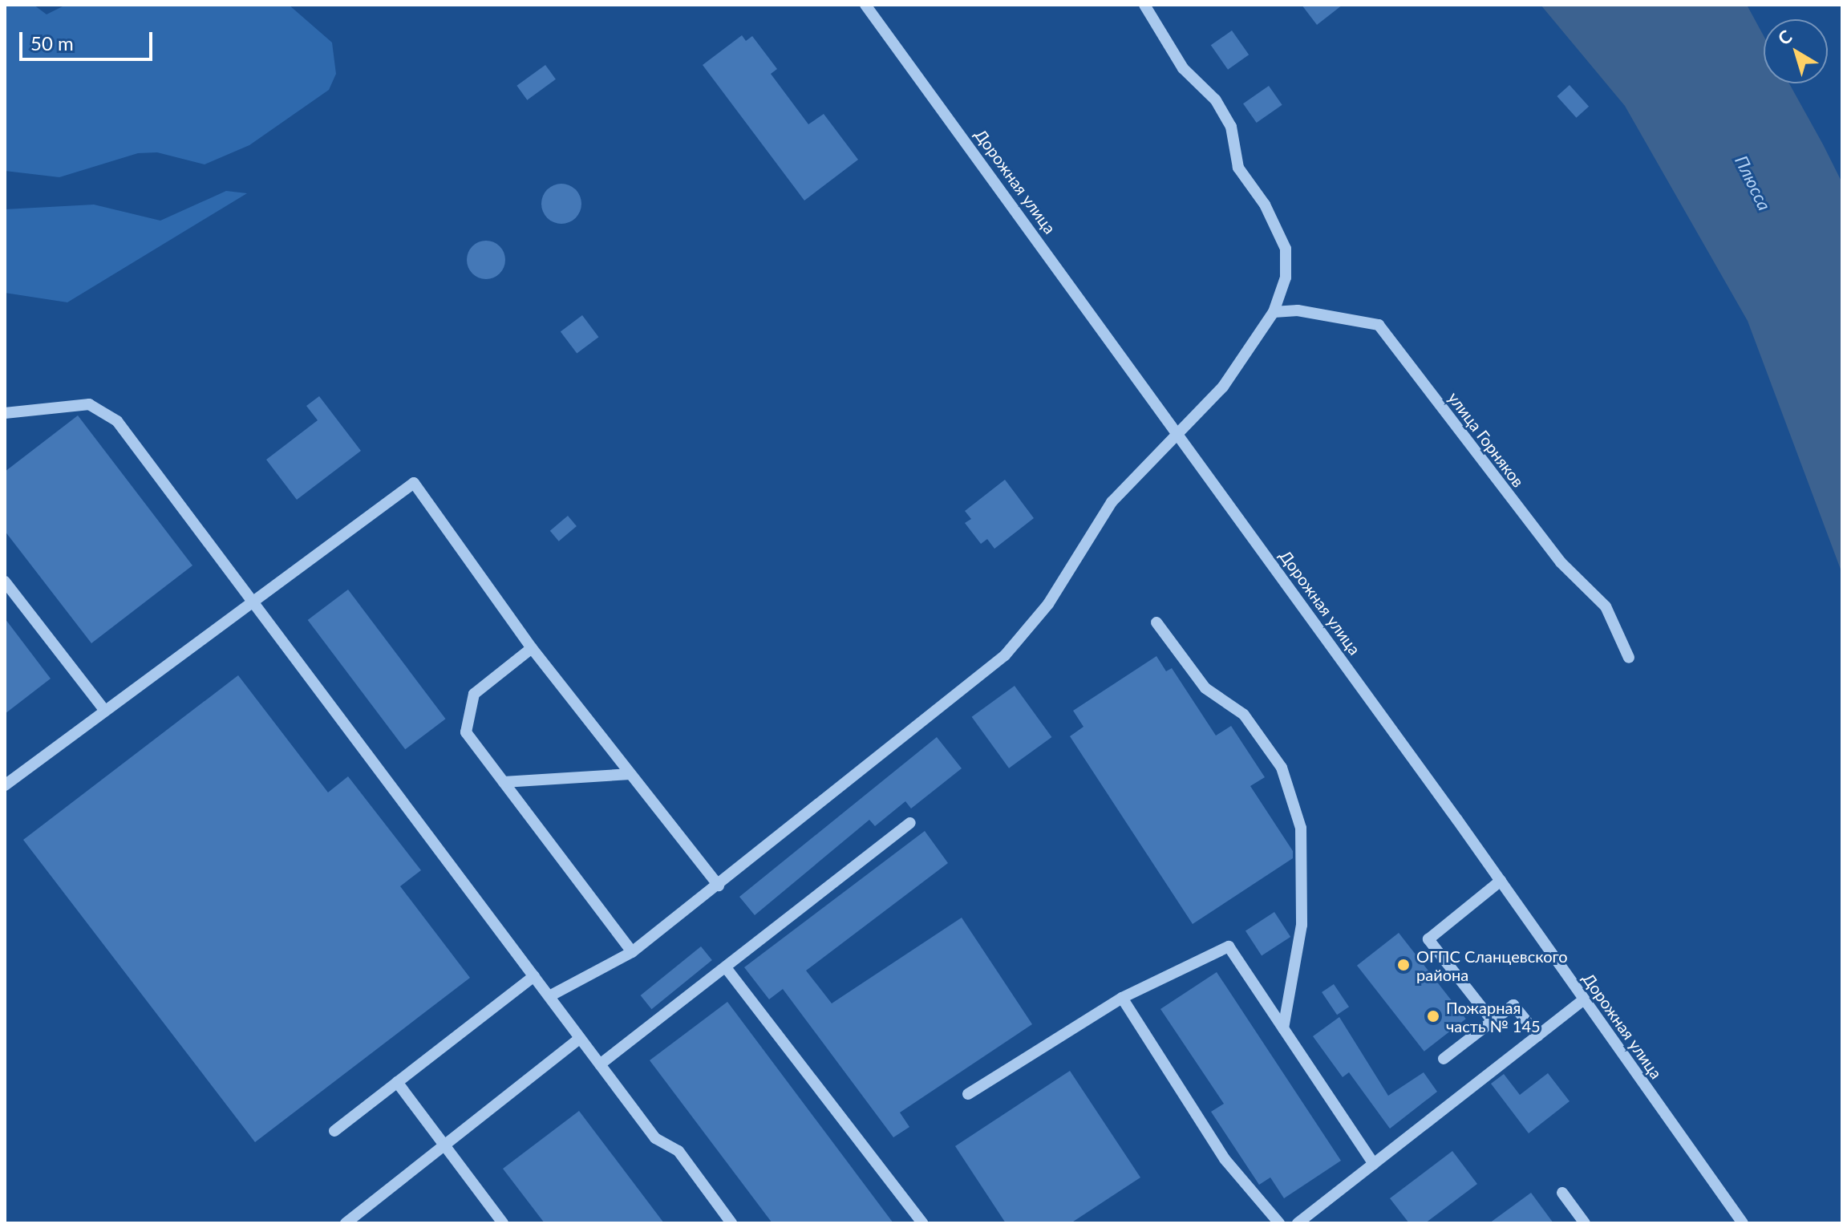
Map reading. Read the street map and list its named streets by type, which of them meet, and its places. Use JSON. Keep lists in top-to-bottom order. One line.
{"streets":{"street":["Дорожная улица","улица Горняков"]},"water":["Плюсса"],"places":["ОГПС Сланцевского района","Пожарная часть № 145"],"scale_bar":"50 m","north":"top left"}
